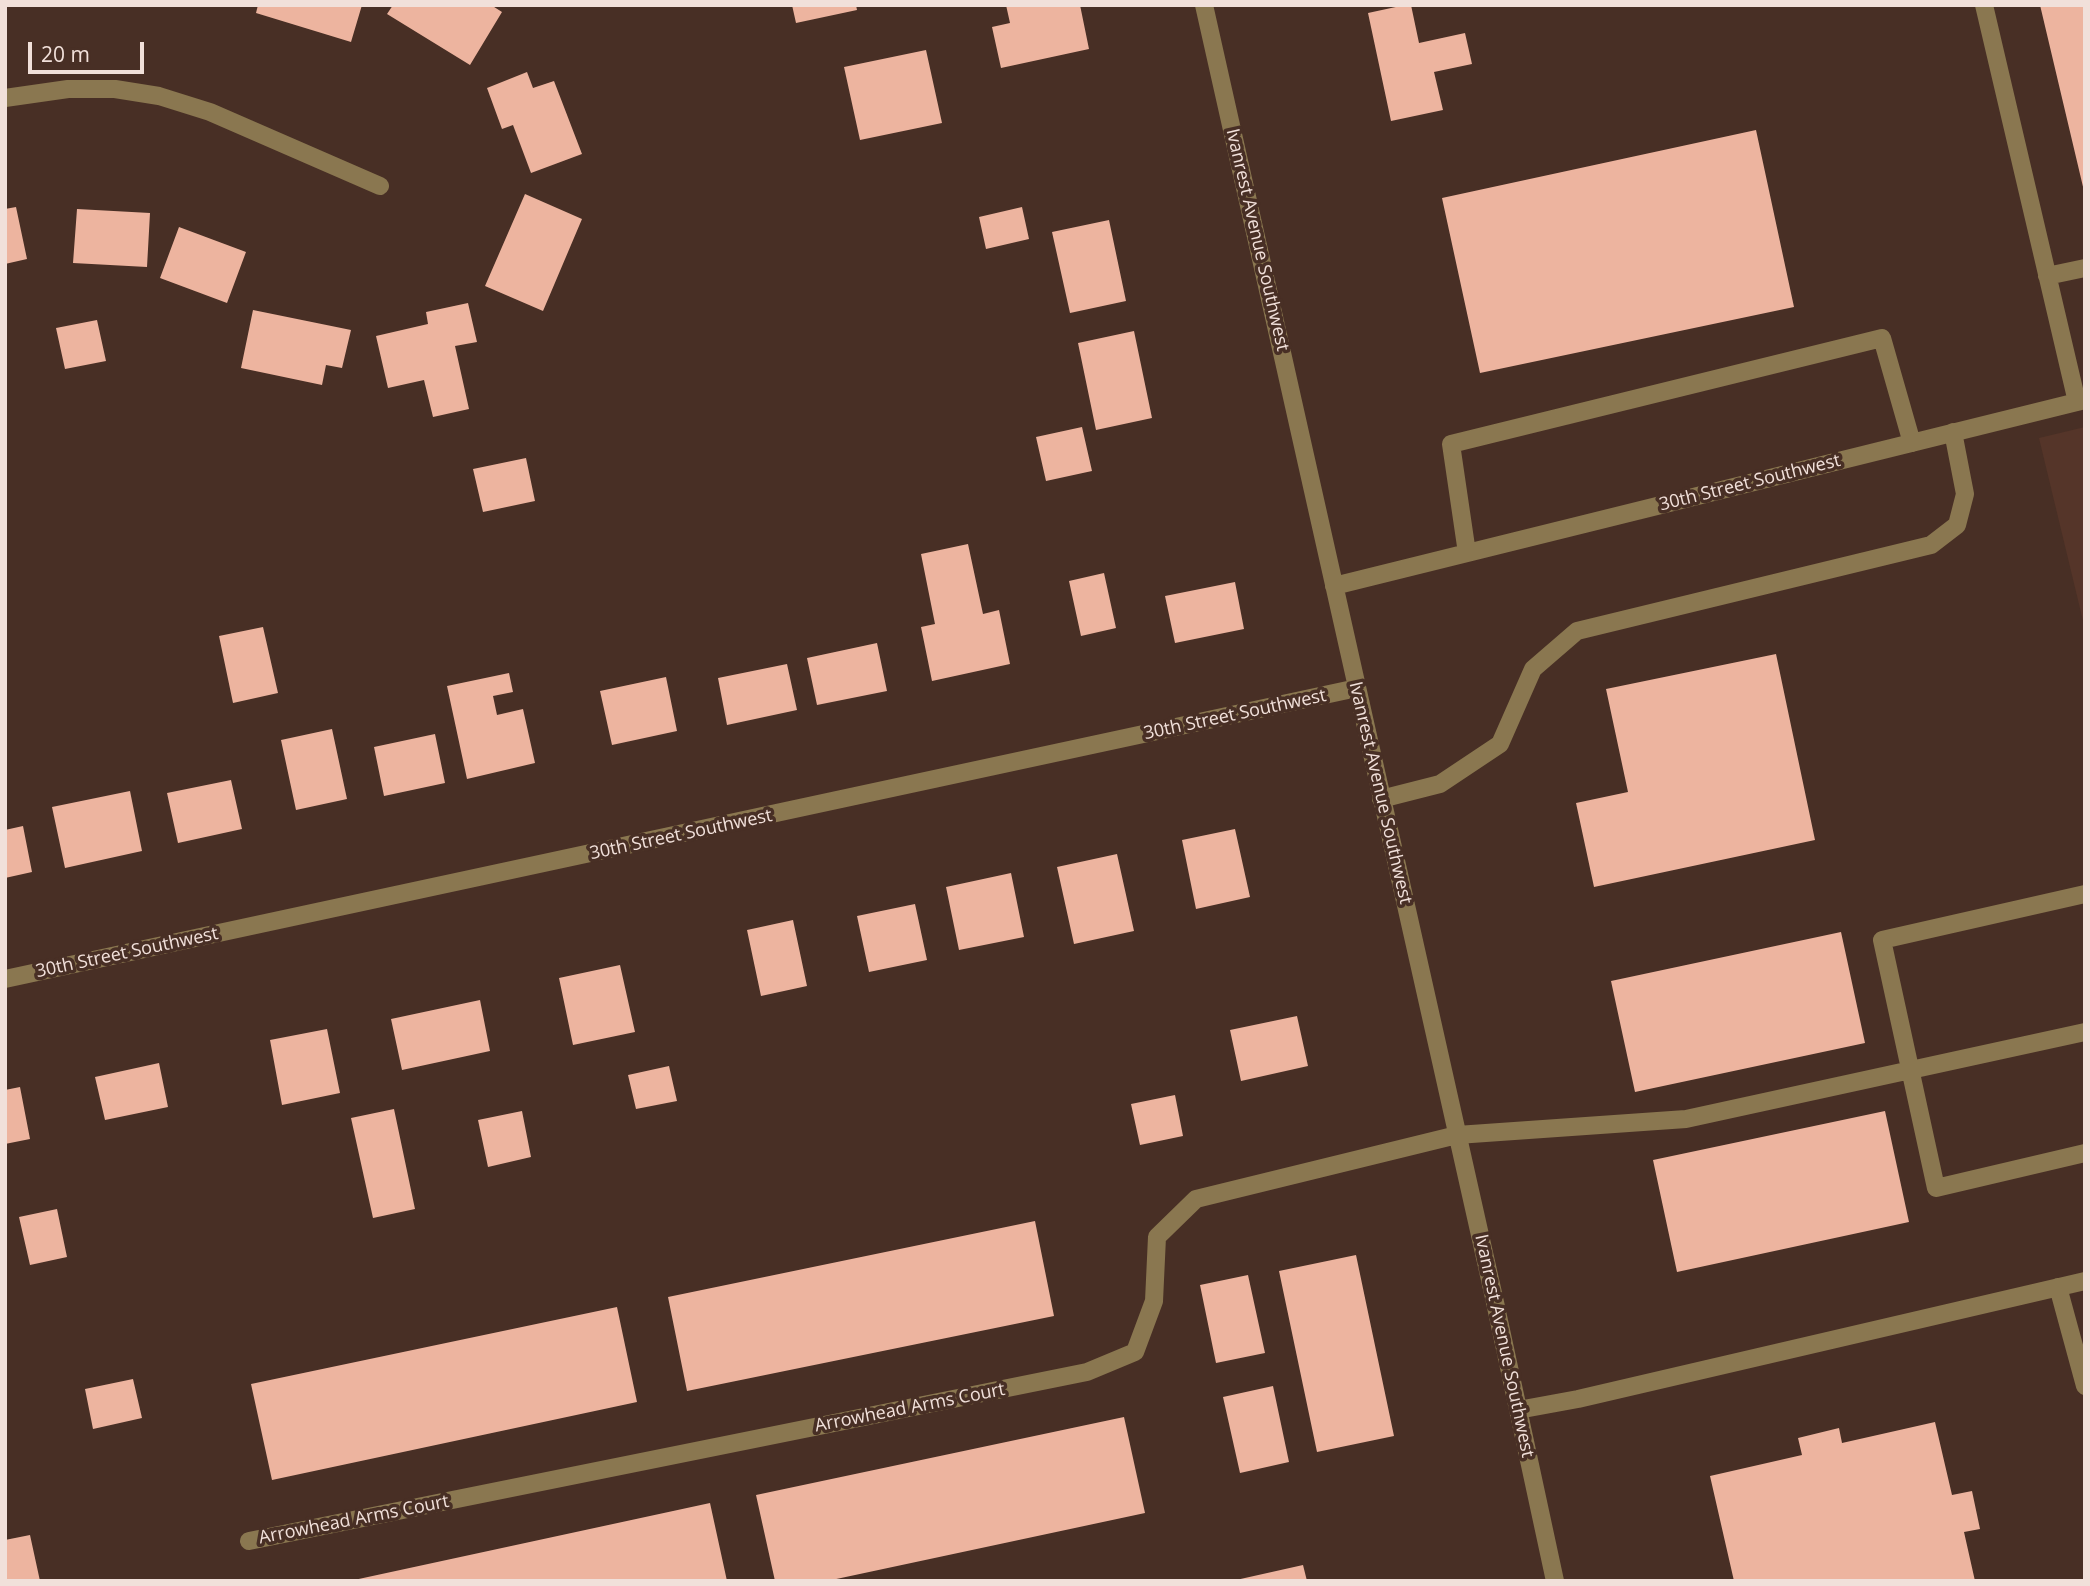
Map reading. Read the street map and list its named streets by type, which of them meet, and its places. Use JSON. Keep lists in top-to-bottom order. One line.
{"streets":{"street":["Ivanrest Avenue Southwest","30th Street Southwest","Arrowhead Arms Court"]},"crossings":[["Ivanrest Avenue Southwest","30th Street Southwest"],["Ivanrest Avenue Southwest","Arrowhead Arms Court"]],"scale_bar":"20 m"}
